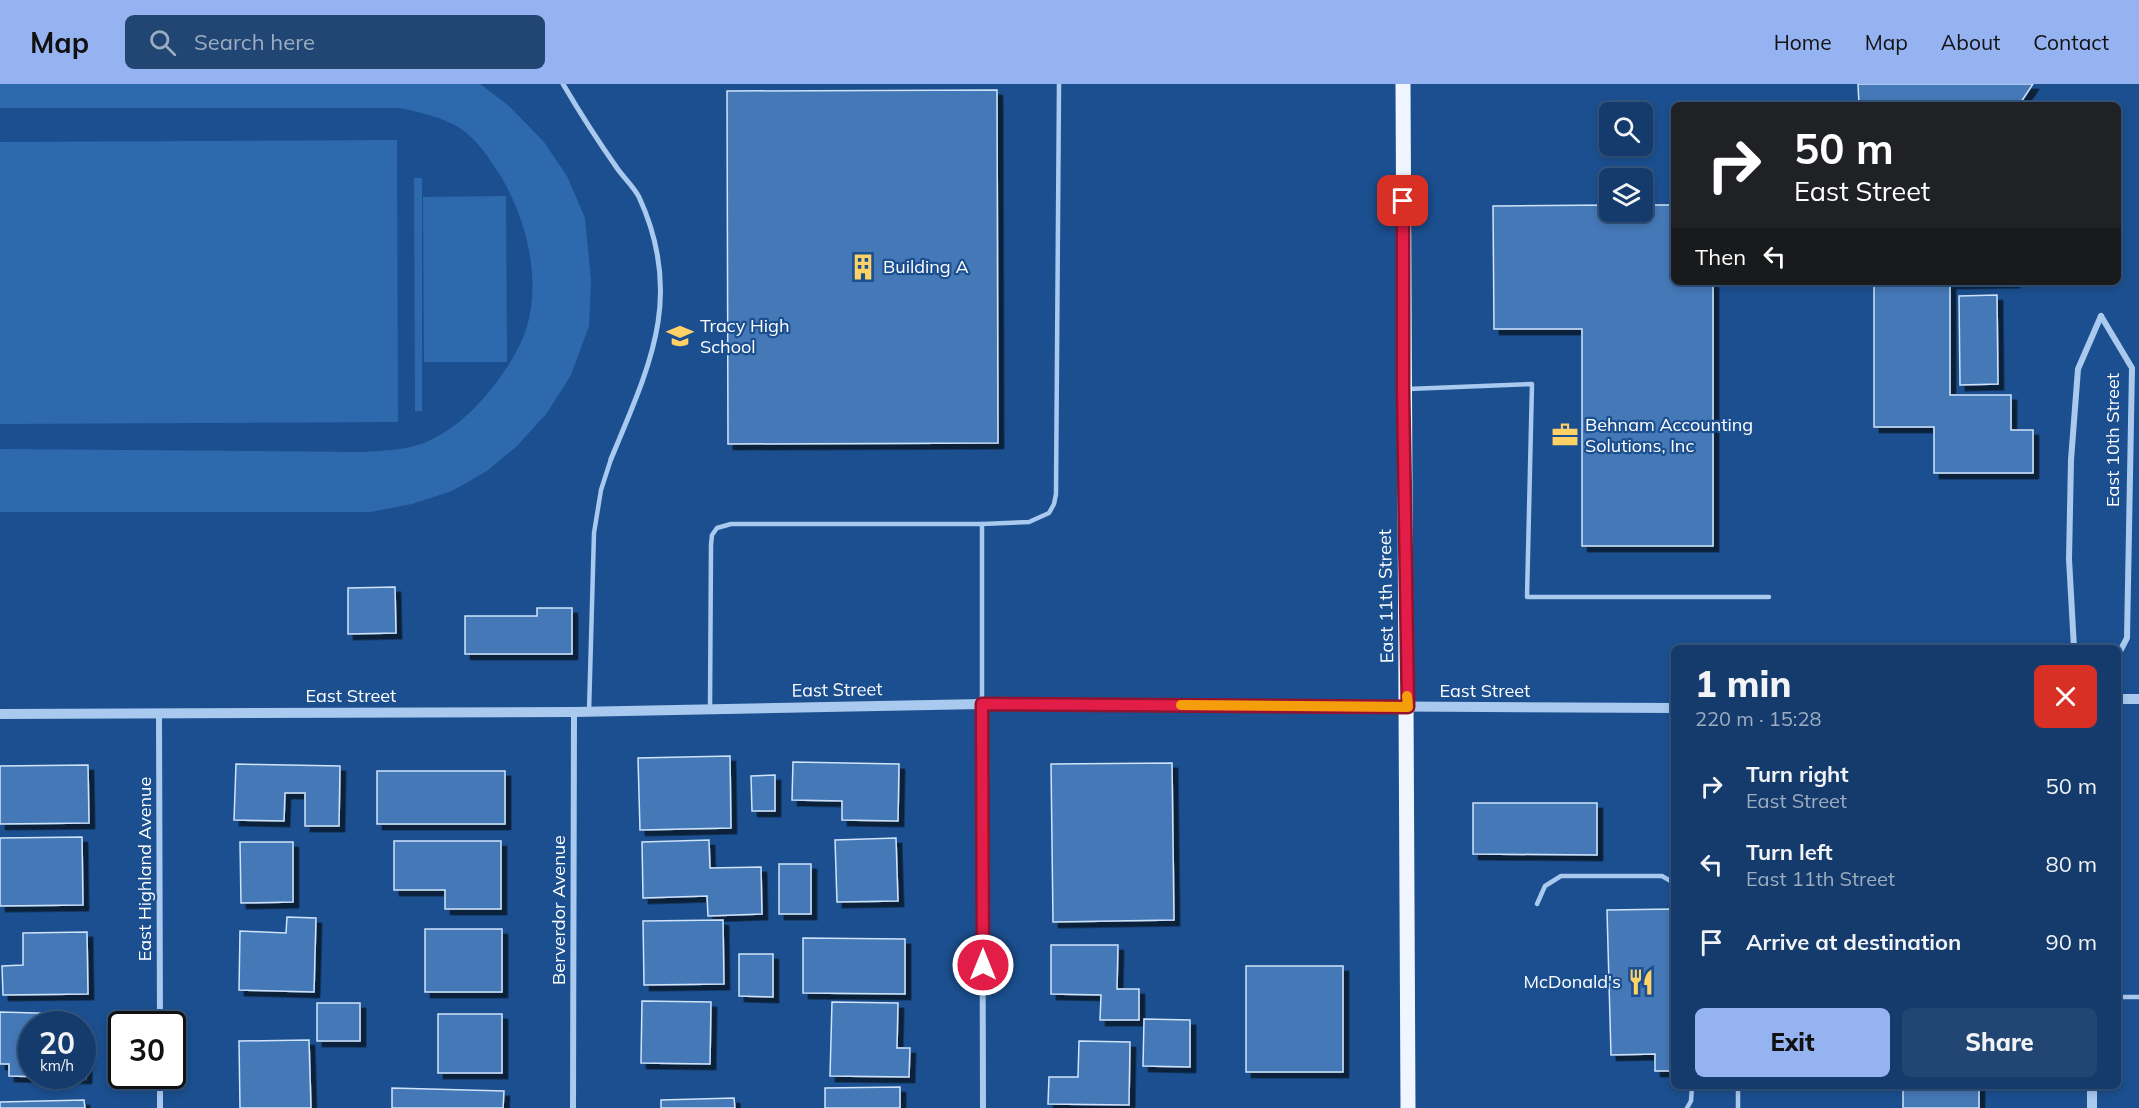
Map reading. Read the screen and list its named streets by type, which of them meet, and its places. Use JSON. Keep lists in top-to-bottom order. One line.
{"streets":{"main road":["East 11th Street"],"street":["East 10th Street","East Street","East Highland Avenue","Berverdor Avenue"]},"crossings":[["East 11th Street","East Street"],["East Street","East Highland Avenue"],["East Street","Berverdor Avenue"]],"places":{"building":["Building A"],"school or university":["Tracy High School"],"office":["Behnam Accounting Solutions, Inc"],"restaurant":["McDonald's"]},"page":{"header":"Map","search":"Search here","nav":["Home","Map","About","Contact"],"turn":["50 m","East Street"],"then":"Then","heading":["1 min","220 m · 15:28"],"list":[{"name":"Turn right","note":"East Street","value":"50 m"},{"name":"Turn left","note":"East 11th Street","value":"80 m"},{"name":"Arrive at destination","value":"90 m"}],"buttons":["Exit","Share"],"speed":"20 km/h","limit":"30"}}
